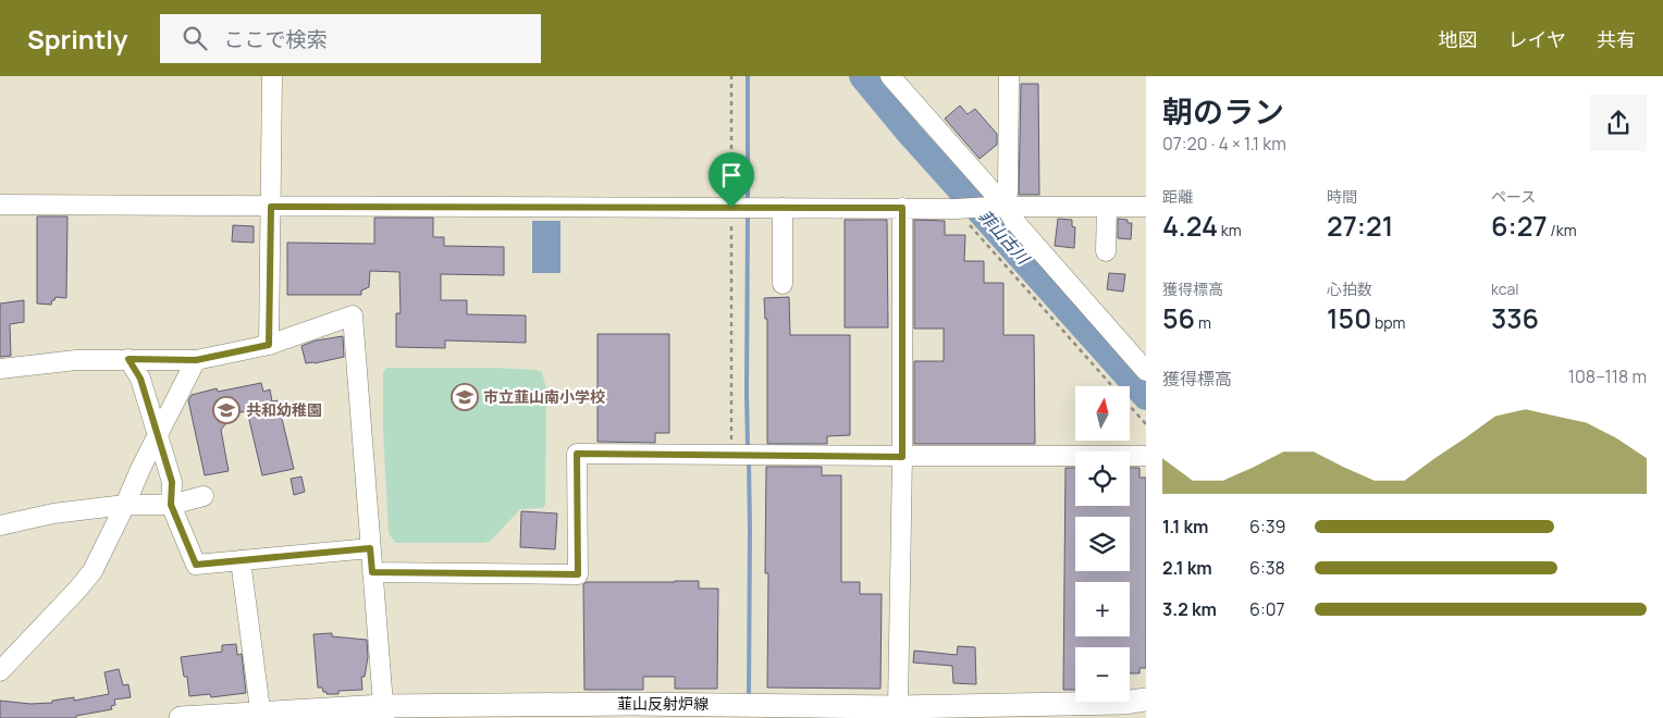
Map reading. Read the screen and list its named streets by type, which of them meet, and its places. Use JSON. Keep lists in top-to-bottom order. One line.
{"streets":{"main road":["韮山反射炉線"]},"water":["菲山古川"],"places":{"school or university":["市立韮山南小学校","共和幼稚園"]},"north":"top","page":{"header":"Sprintly","search":"ここで検索","nav":["地図","レイヤ","共有"],"heading":["朝のラン","07:20 · 4 × 1.1 km"],"stats":[["距離","4.24 km"],["時間","27:21"],["ペース","6:27 /km"],["獲得標高","56 m"],["心拍数","150 bpm"],["kcal","336"]],"chart":["獲得標高","108–118 m"],"map_buttons":["+","−"],"list":[{"name":"1.1 km","note":"6:39"},{"name":"2.1 km","note":"6:38"},{"name":"3.2 km","note":"6:07"}]}}
